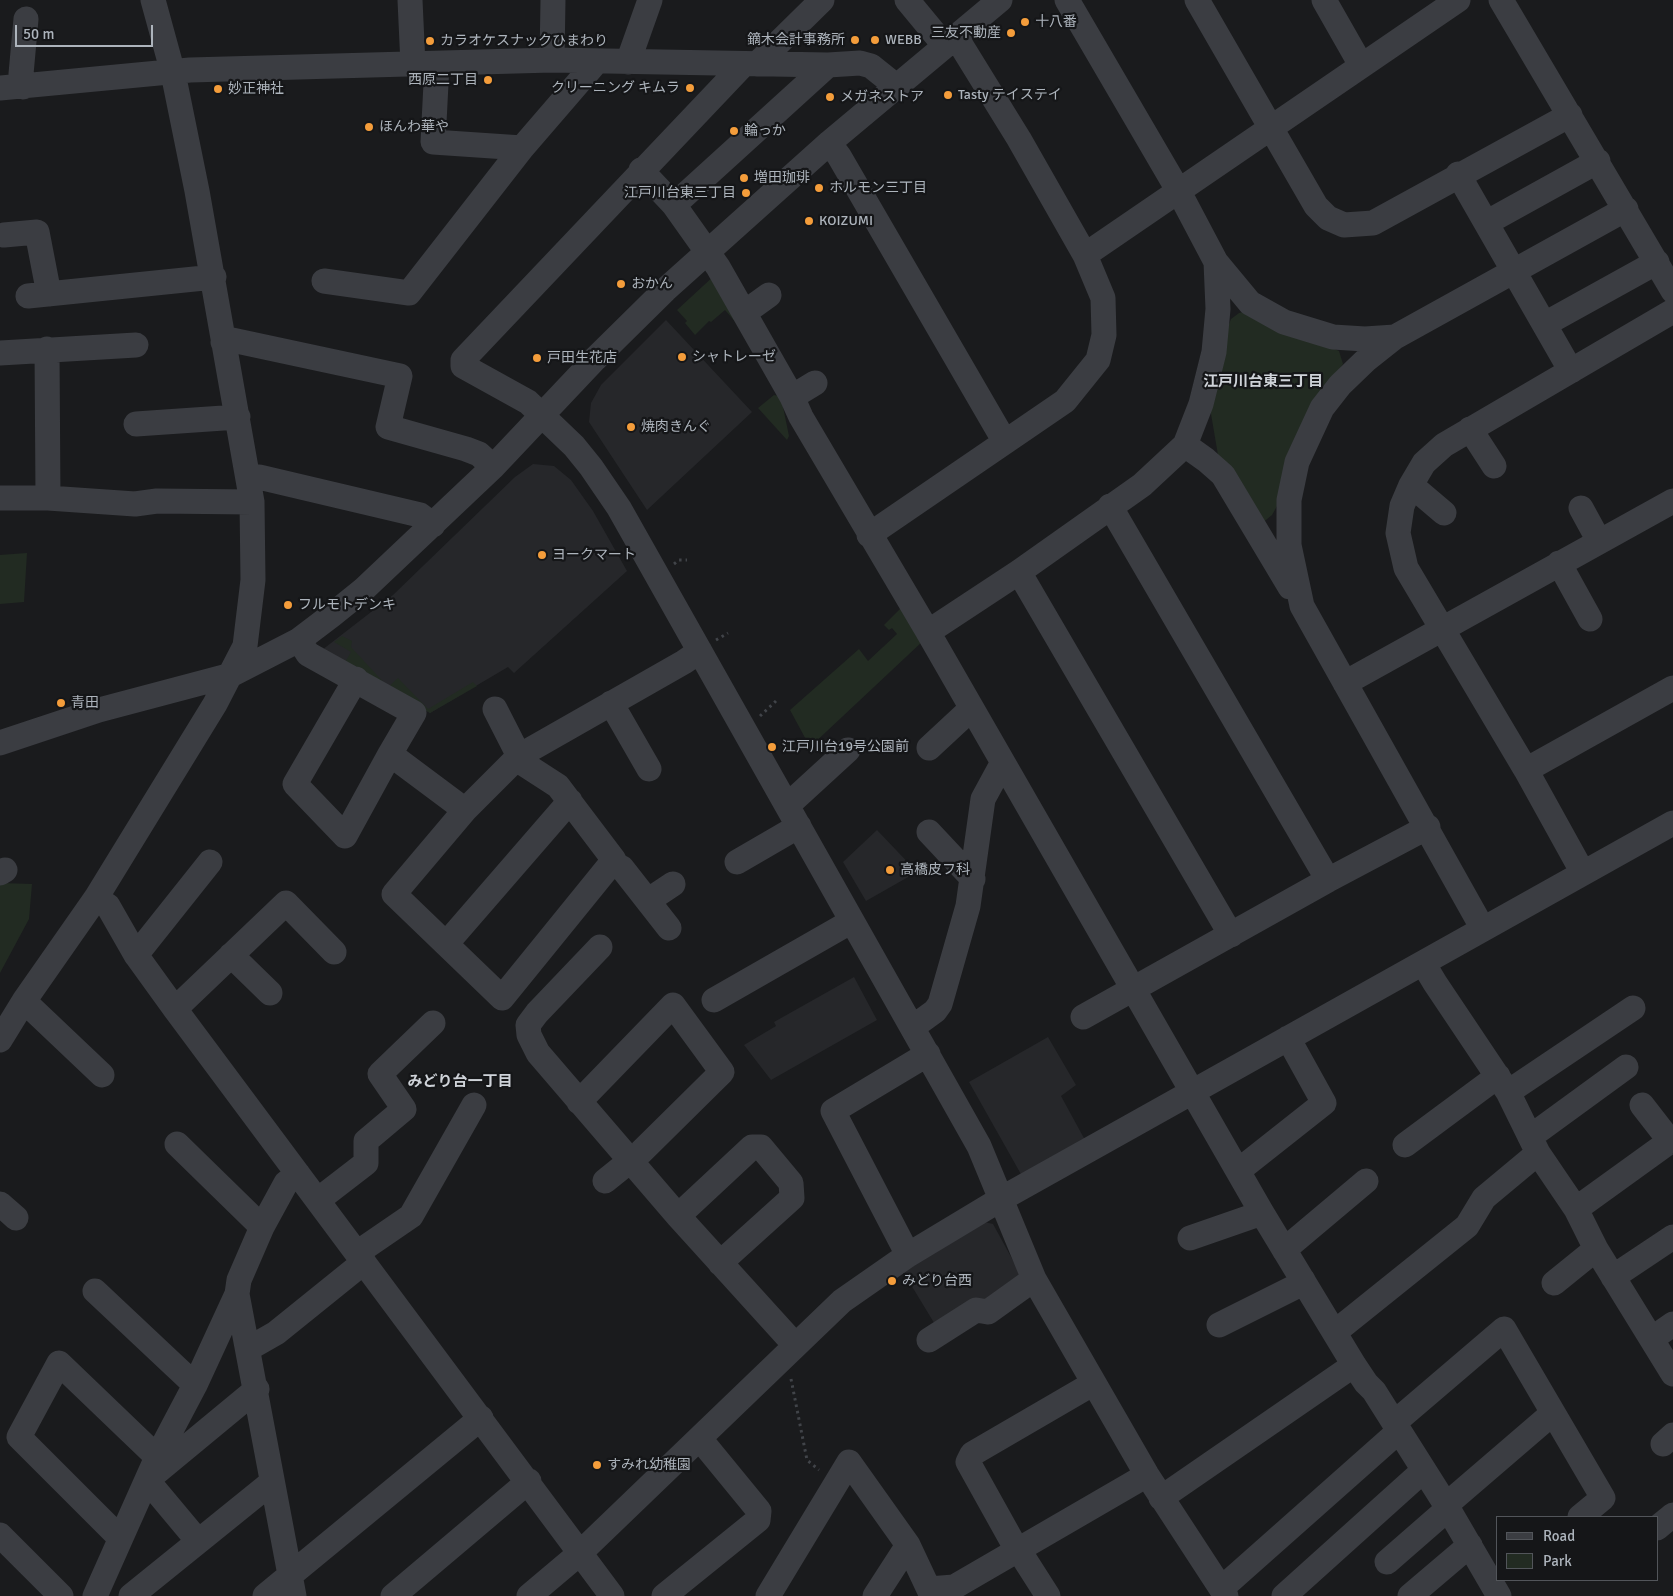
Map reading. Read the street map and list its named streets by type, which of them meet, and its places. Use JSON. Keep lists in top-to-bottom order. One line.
{"districts":["江戸川台東三丁目","みどり台一丁目"],"places":["十八番","三友不動産","鏑木会計事務所","WEBB","カラオケスナックひまわり","西原二丁目","クリーニング キムラ","妙正神社","Tasty テイステイ","メガネストア","ほんわ華や","輪っか","増田珈琲","ホルモン三丁目","江戸川台東三丁目","KOIZUMI","おかん","シャトレーゼ","戸田生花店","焼肉きんぐ","ヨークマート","フルモトデンキ","青田","江戸川台19号公園前","高橋皮フ科","みどり台西","すみれ幼稚園"],"legend":["Road","Park"],"scale_bar":"50 m"}
